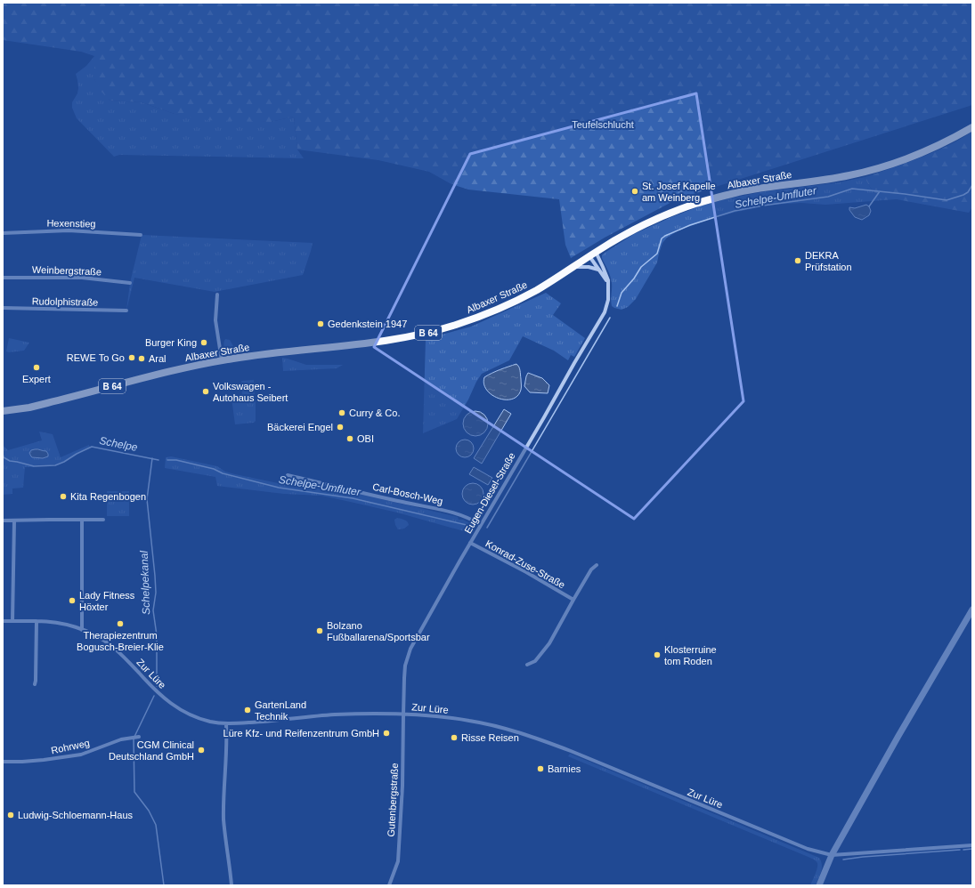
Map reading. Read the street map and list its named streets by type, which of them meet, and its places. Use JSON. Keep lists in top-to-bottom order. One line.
{"streets":{"main road":["Albaxer Straße","B 64"],"street":["Hexenstieg","Weinbergstraße","Rudolphistraße","Eugen-Diesel-Straße","Carl-Bosch-Weg","Konrad-Zuse-Straße","Zur Lüre","Rohrweg","Gutenbergstraße"]},"crossings":[["Albaxer Straße","Eugen-Diesel-Straße"],["Eugen-Diesel-Straße","Carl-Bosch-Weg"],["Eugen-Diesel-Straße","Konrad-Zuse-Straße"],["Eugen-Diesel-Straße","Zur Lüre"],["Eugen-Diesel-Straße","Gutenbergstraße"],["Zur Lüre","Gutenbergstraße"]],"water":["Schelpe-Umfluter","Schelpe","Schelpekanal"],"parks":["Teufelschlucht"],"places":["St. Josef Kapelle am Weinberg","DEKRA Prüfstation","Gedenkstein 1947","Burger King","REWE To Go","Aral","Expert","Volkswagen - Autohaus Seibert","Curry & Co.","Bäckerei Engel","OBI","Kita Regenbogen","Lady Fitness Höxter","Therapiezentrum Bogusch-Breier-Klie","Bolzano Fußballarena/Sportsbar","Klosterruine tom Roden","GartenLand Technik","Lüre Kfz- und Reifenzentrum GmbH","Risse Reisen","CGM Clinical Deutschland GmbH","Barnies","Ludwig-Schloemann-Haus"]}
